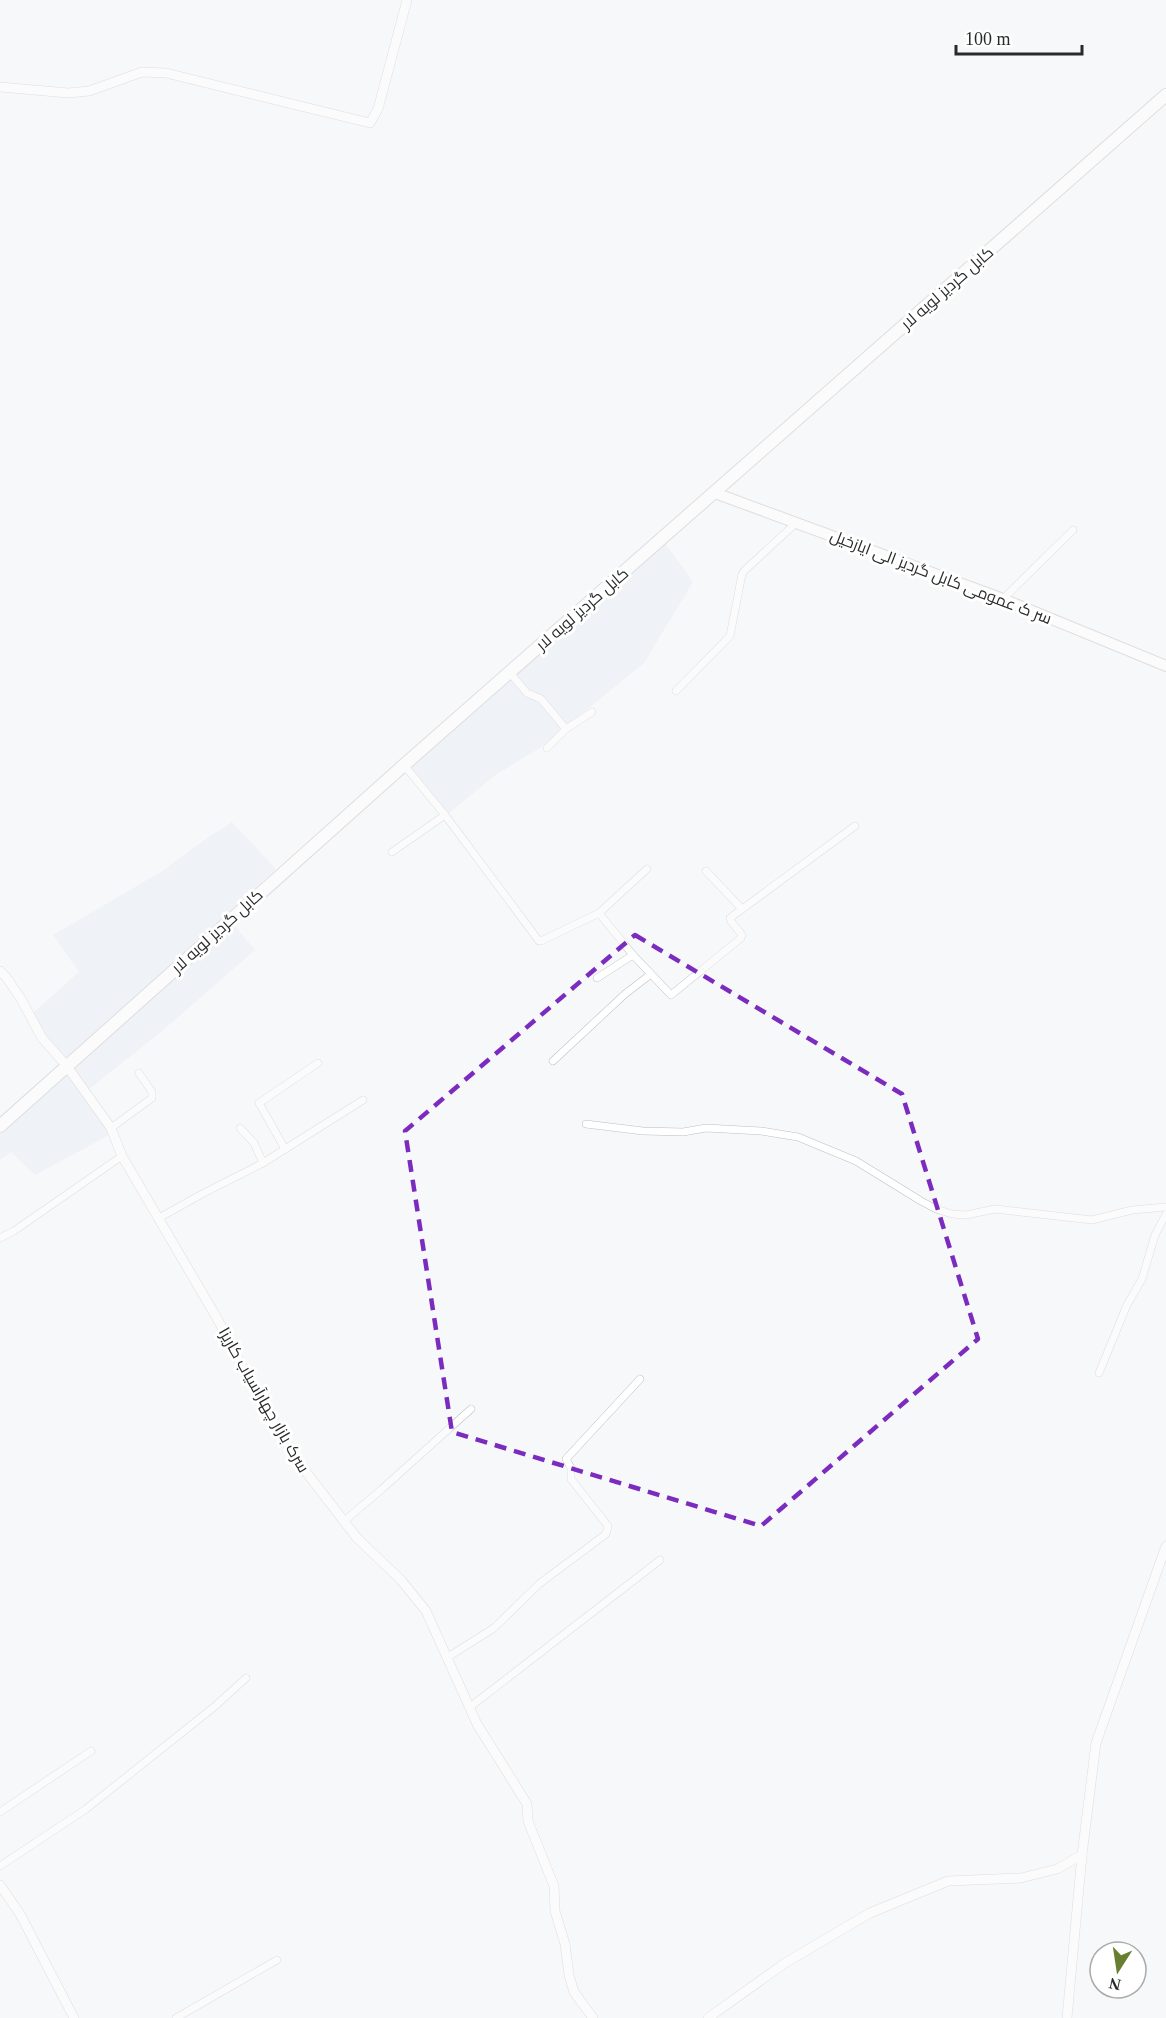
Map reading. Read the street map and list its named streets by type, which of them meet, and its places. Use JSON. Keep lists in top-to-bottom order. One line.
{"streets":{"highway":["کابل گردیز لویه لار"],"main road":["سر ک عمومی کابل گردیز الی ایازخیل"],"street":["سرک بازار چهارآسیاب کاریزا"]},"crossings":[["کابل گردیز لویه لار","سر ک عمومی کابل گردیز الی ایازخیل"],["کابل گردیز لویه لار","سرک بازار چهارآسیاب کاریزا"]],"scale_bar":"100 m","north":"bottom"}
